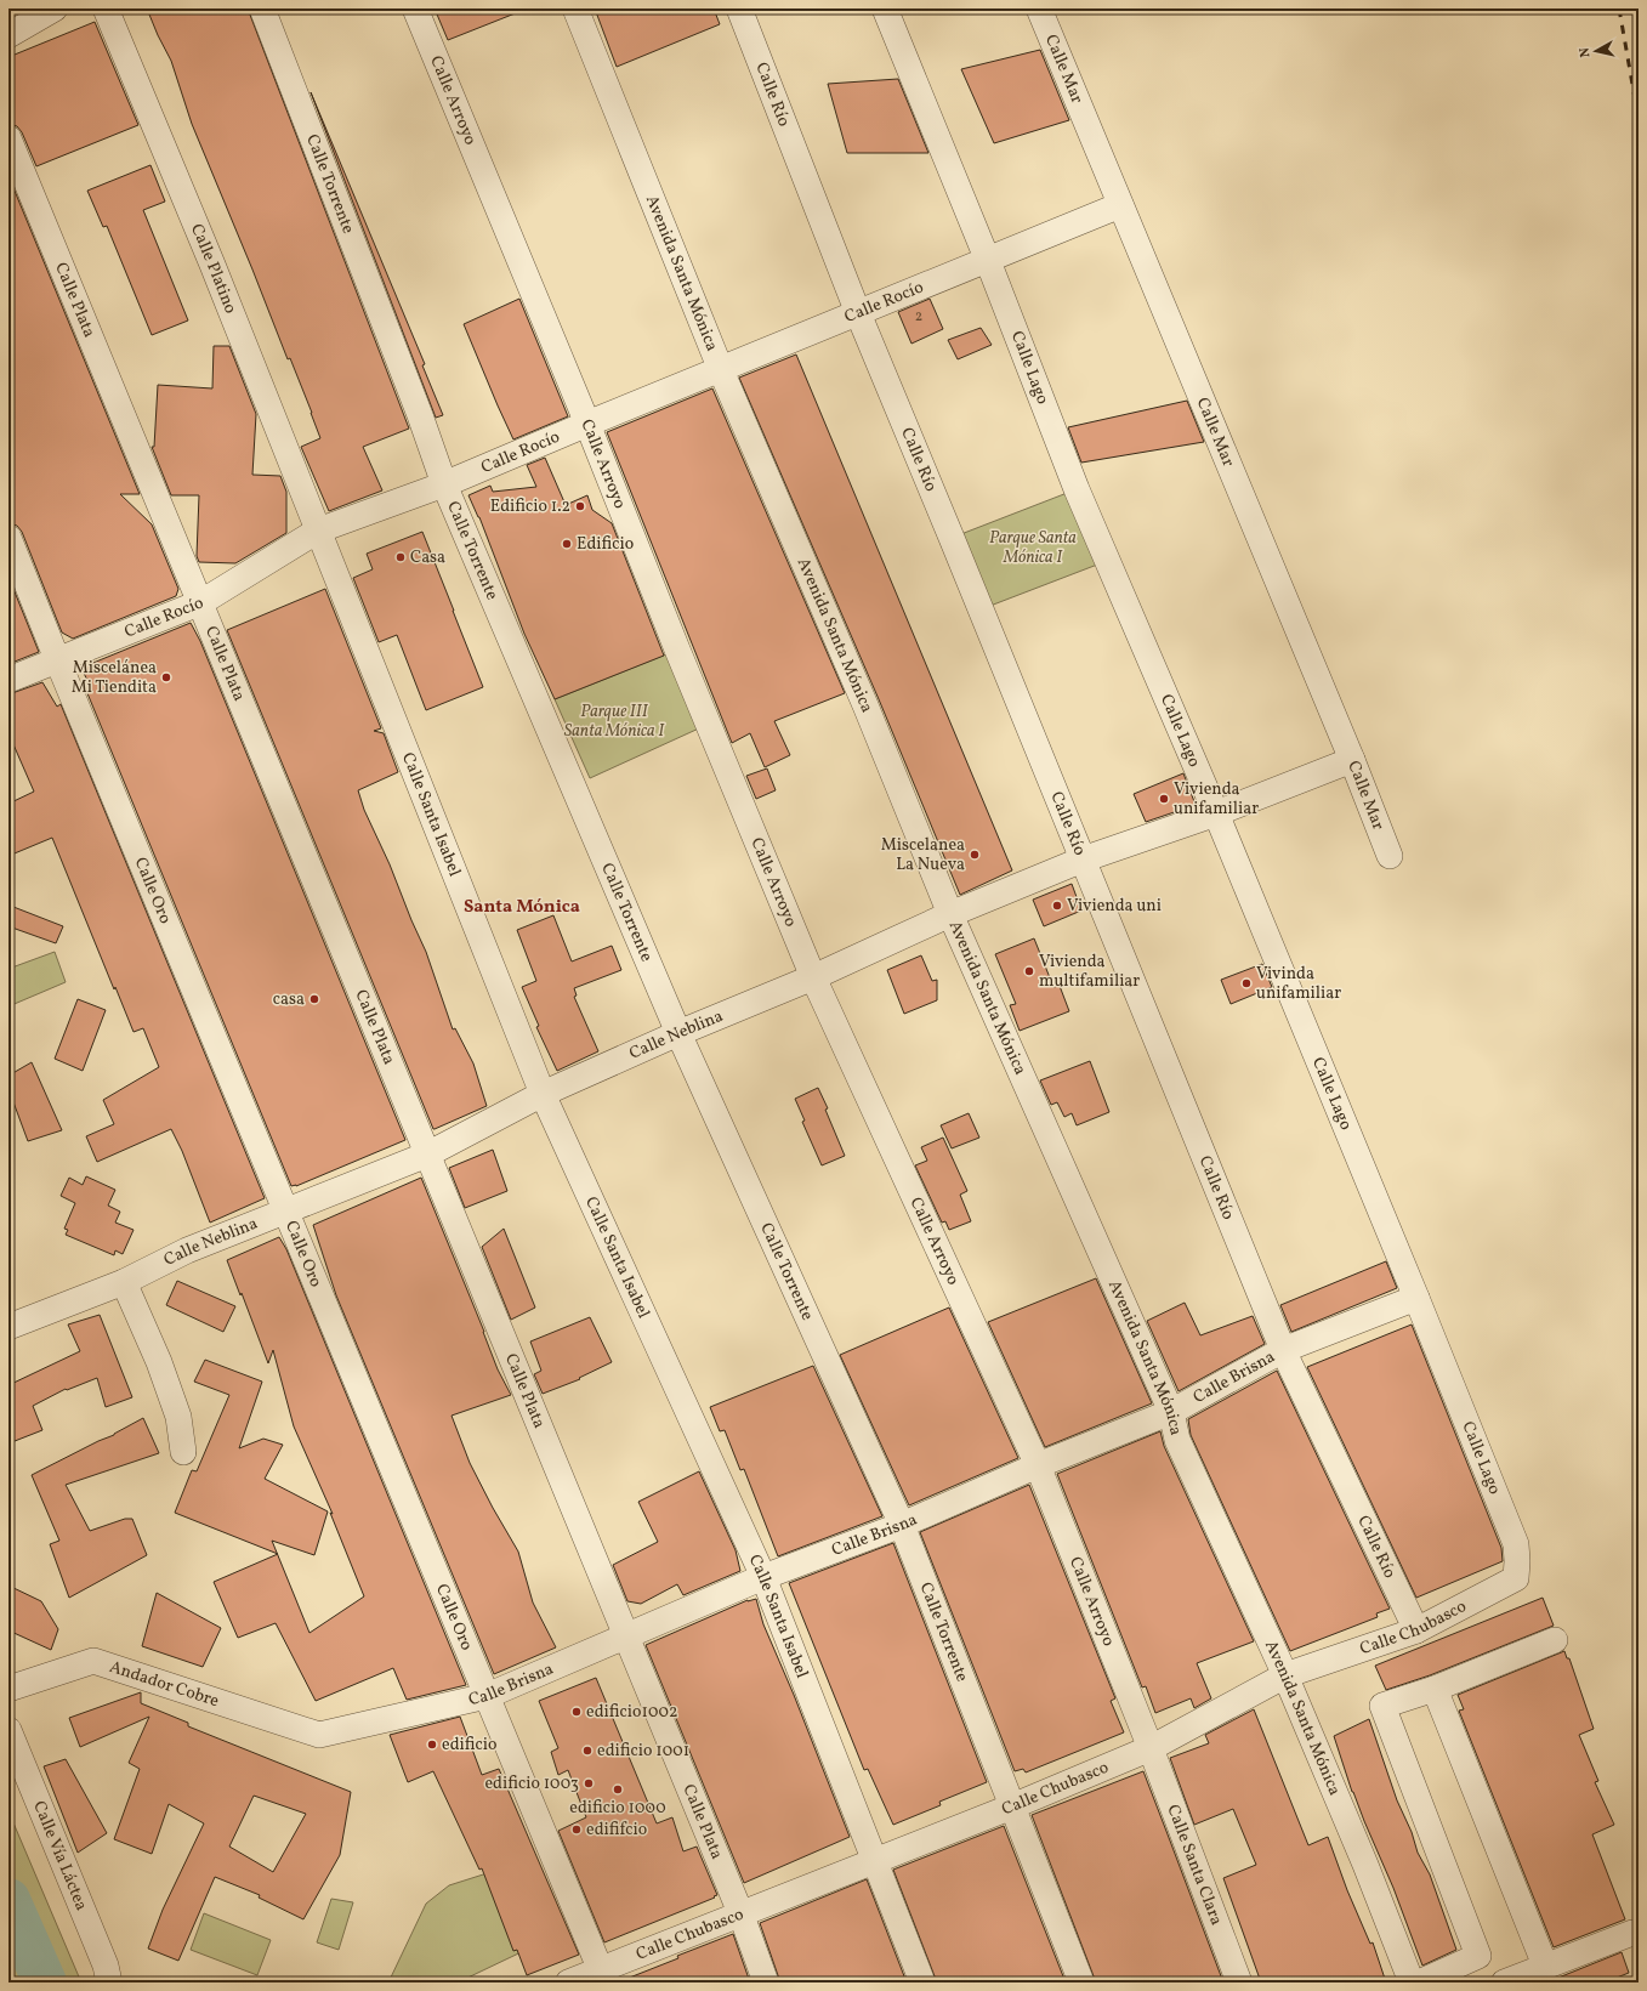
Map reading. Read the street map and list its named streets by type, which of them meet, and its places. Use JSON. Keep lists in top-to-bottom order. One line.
{"streets":{"street":["Calle Mar","Calle Río","Calle Arroyo","Calle Torrente","Calle Platino","Avenida Santa Mónica","Calle Plata","Calle Rocío","Calle Lago","Calle Santa Isabel","Calle Oro","Calle Neblina","Calle Brisna","Calle Chubasco","Andador Cobre","Calle Vía Láctea","Calle Santa Clara"]},"crossings":[["Calle Mar","Calle Rocío"],["Calle Mar","Calle Neblina"],["Calle Río","Calle Rocío"],["Calle Río","Calle Neblina"],["Calle Río","Calle Brisna"],["Calle Río","Calle Chubasco"],["Calle Arroyo","Calle Rocío"],["Calle Arroyo","Calle Neblina"],["Calle Arroyo","Calle Brisna"],["Calle Arroyo","Calle Chubasco"],["Calle Arroyo","Calle Santa Clara"],["Calle Torrente","Calle Rocío"],["Calle Torrente","Calle Neblina"],["Calle Torrente","Calle Brisna"],["Calle Torrente","Calle Chubasco"],["Calle Platino","Calle Rocío"],["Calle Platino","Calle Santa Isabel"],["Avenida Santa Mónica","Calle Rocío"],["Avenida Santa Mónica","Calle Neblina"],["Avenida Santa Mónica","Calle Brisna"],["Avenida Santa Mónica","Calle Chubasco"],["Calle Plata","Calle Rocío"],["Calle Plata","Calle Neblina"],["Calle Plata","Calle Brisna"],["Calle Plata","Calle Chubasco"],["Calle Rocío","Calle Lago"],["Calle Rocío","Calle Santa Isabel"],["Calle Rocío","Calle Oro"],["Calle Lago","Calle Neblina"],["Calle Lago","Calle Brisna"],["Calle Lago","Calle Chubasco"],["Calle Santa Isabel","Calle Neblina"],["Calle Santa Isabel","Calle Brisna"],["Calle Santa Isabel","Calle Chubasco"],["Calle Oro","Calle Neblina"],["Calle Oro","Calle Brisna"],["Calle Oro","Calle Chubasco"],["Calle Brisna","Andador Cobre"],["Calle Chubasco","Calle Santa Clara"]],"districts":["Santa Mónica"],"parks":["Parque Santa Mónica I","Parque III Santa Mónica I"],"places":["Edificio 1.2","Edificio","Casa","Miscelánea Mi Tiendita","Vivienda unifamiliar","Miscelanea La Nueva","Vivienda uni","Vivienda multifamiliar","Vivinda unifamiliar","casa","edificio1002","edificio","edificio 1001","edificio 1003","edificio 1000","edififcio"],"house_numbers":["2"],"north":"left"}
